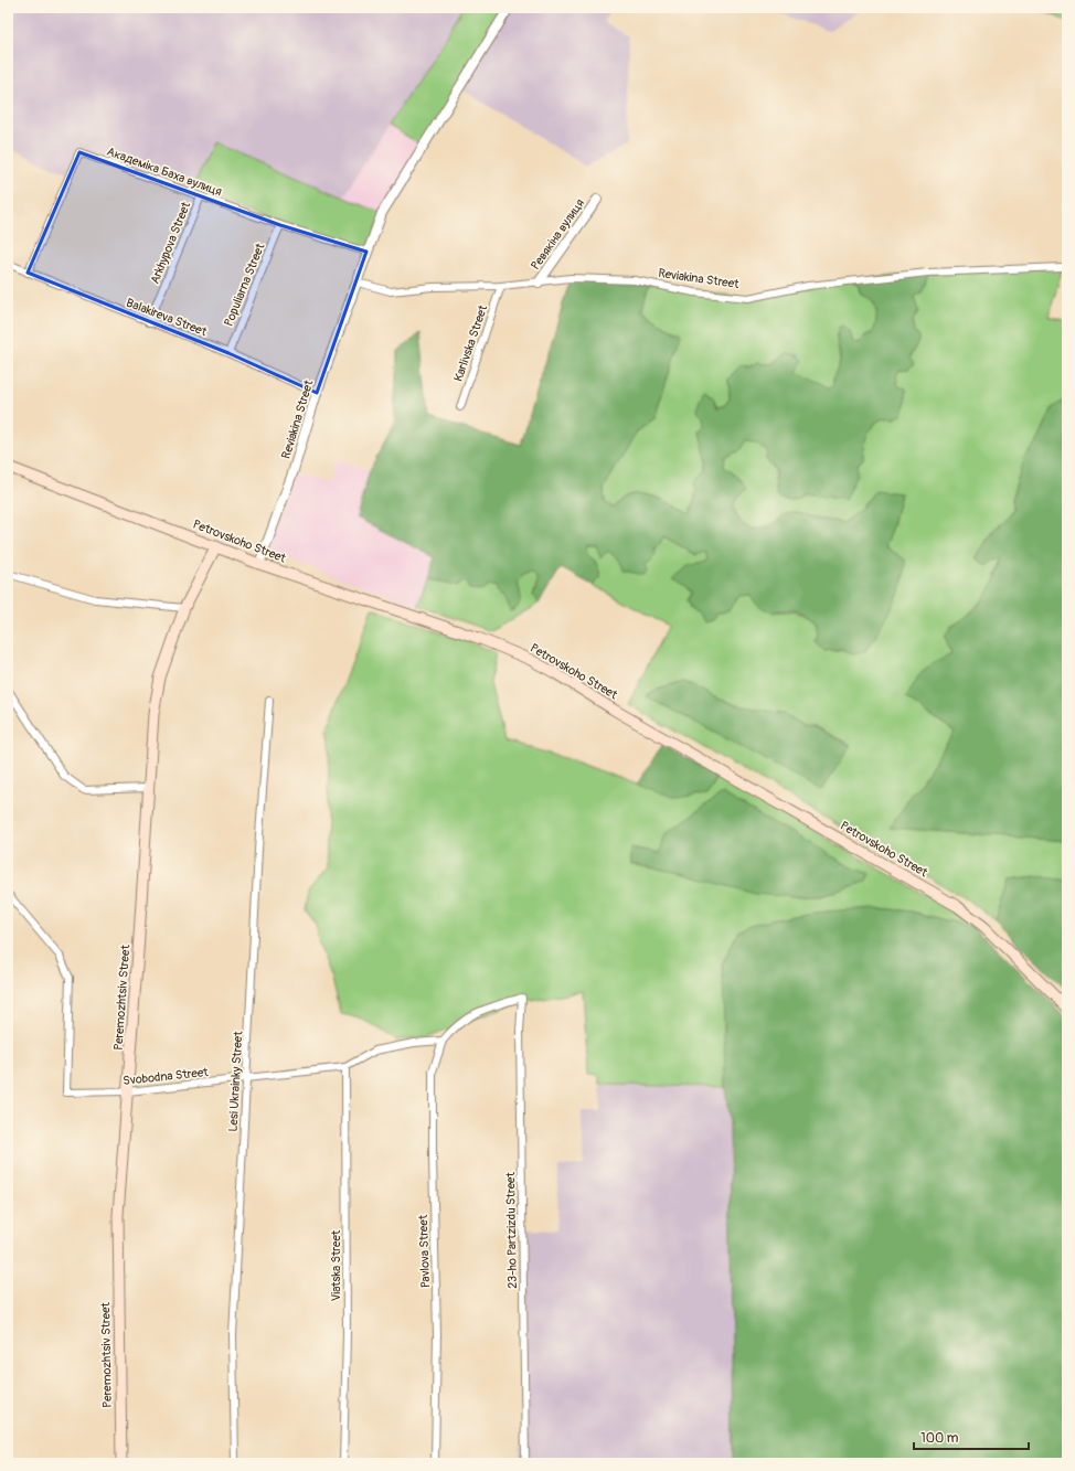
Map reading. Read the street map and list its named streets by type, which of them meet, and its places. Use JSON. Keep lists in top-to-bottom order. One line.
{"streets":{"main road":["Petrovskoho Street","Peremozhtsiv Street"],"street":["Академіка Баха вулиця","Ревякіна вулиця","Arkhypova Street","Reviakina Street","Populiarna Street","Balakireva Street","Karlivska Street","Svobodna Street","Lesi Ukrainky Street","23-ho Partzizdu Street","Pavlova Street","Viatska Street"]},"crossings":[["Академіка Баха вулиця","Arkhypova Street"],["Академіка Баха вулиця","Reviakina Street"],["Академіка Баха вулиця","Populiarna Street"],["Академіка Баха вулиця","Balakireva Street"],["Ревякіна вулиця","Reviakina Street"],["Arkhypova Street","Balakireva Street"],["Reviakina Street","Balakireva Street"],["Reviakina Street","Karlivska Street"],["Reviakina Street","Petrovskoho Street"],["Populiarna Street","Balakireva Street"],["Petrovskoho Street","Peremozhtsiv Street"],["Peremozhtsiv Street","Svobodna Street"],["Svobodna Street","Lesi Ukrainky Street"],["Svobodna Street","23-ho Partzizdu Street"],["Svobodna Street","Pavlova Street"],["Svobodna Street","Viatska Street"],["23-ho Partzizdu Street","Pavlova Street"]],"scale_bar":"100 m"}
